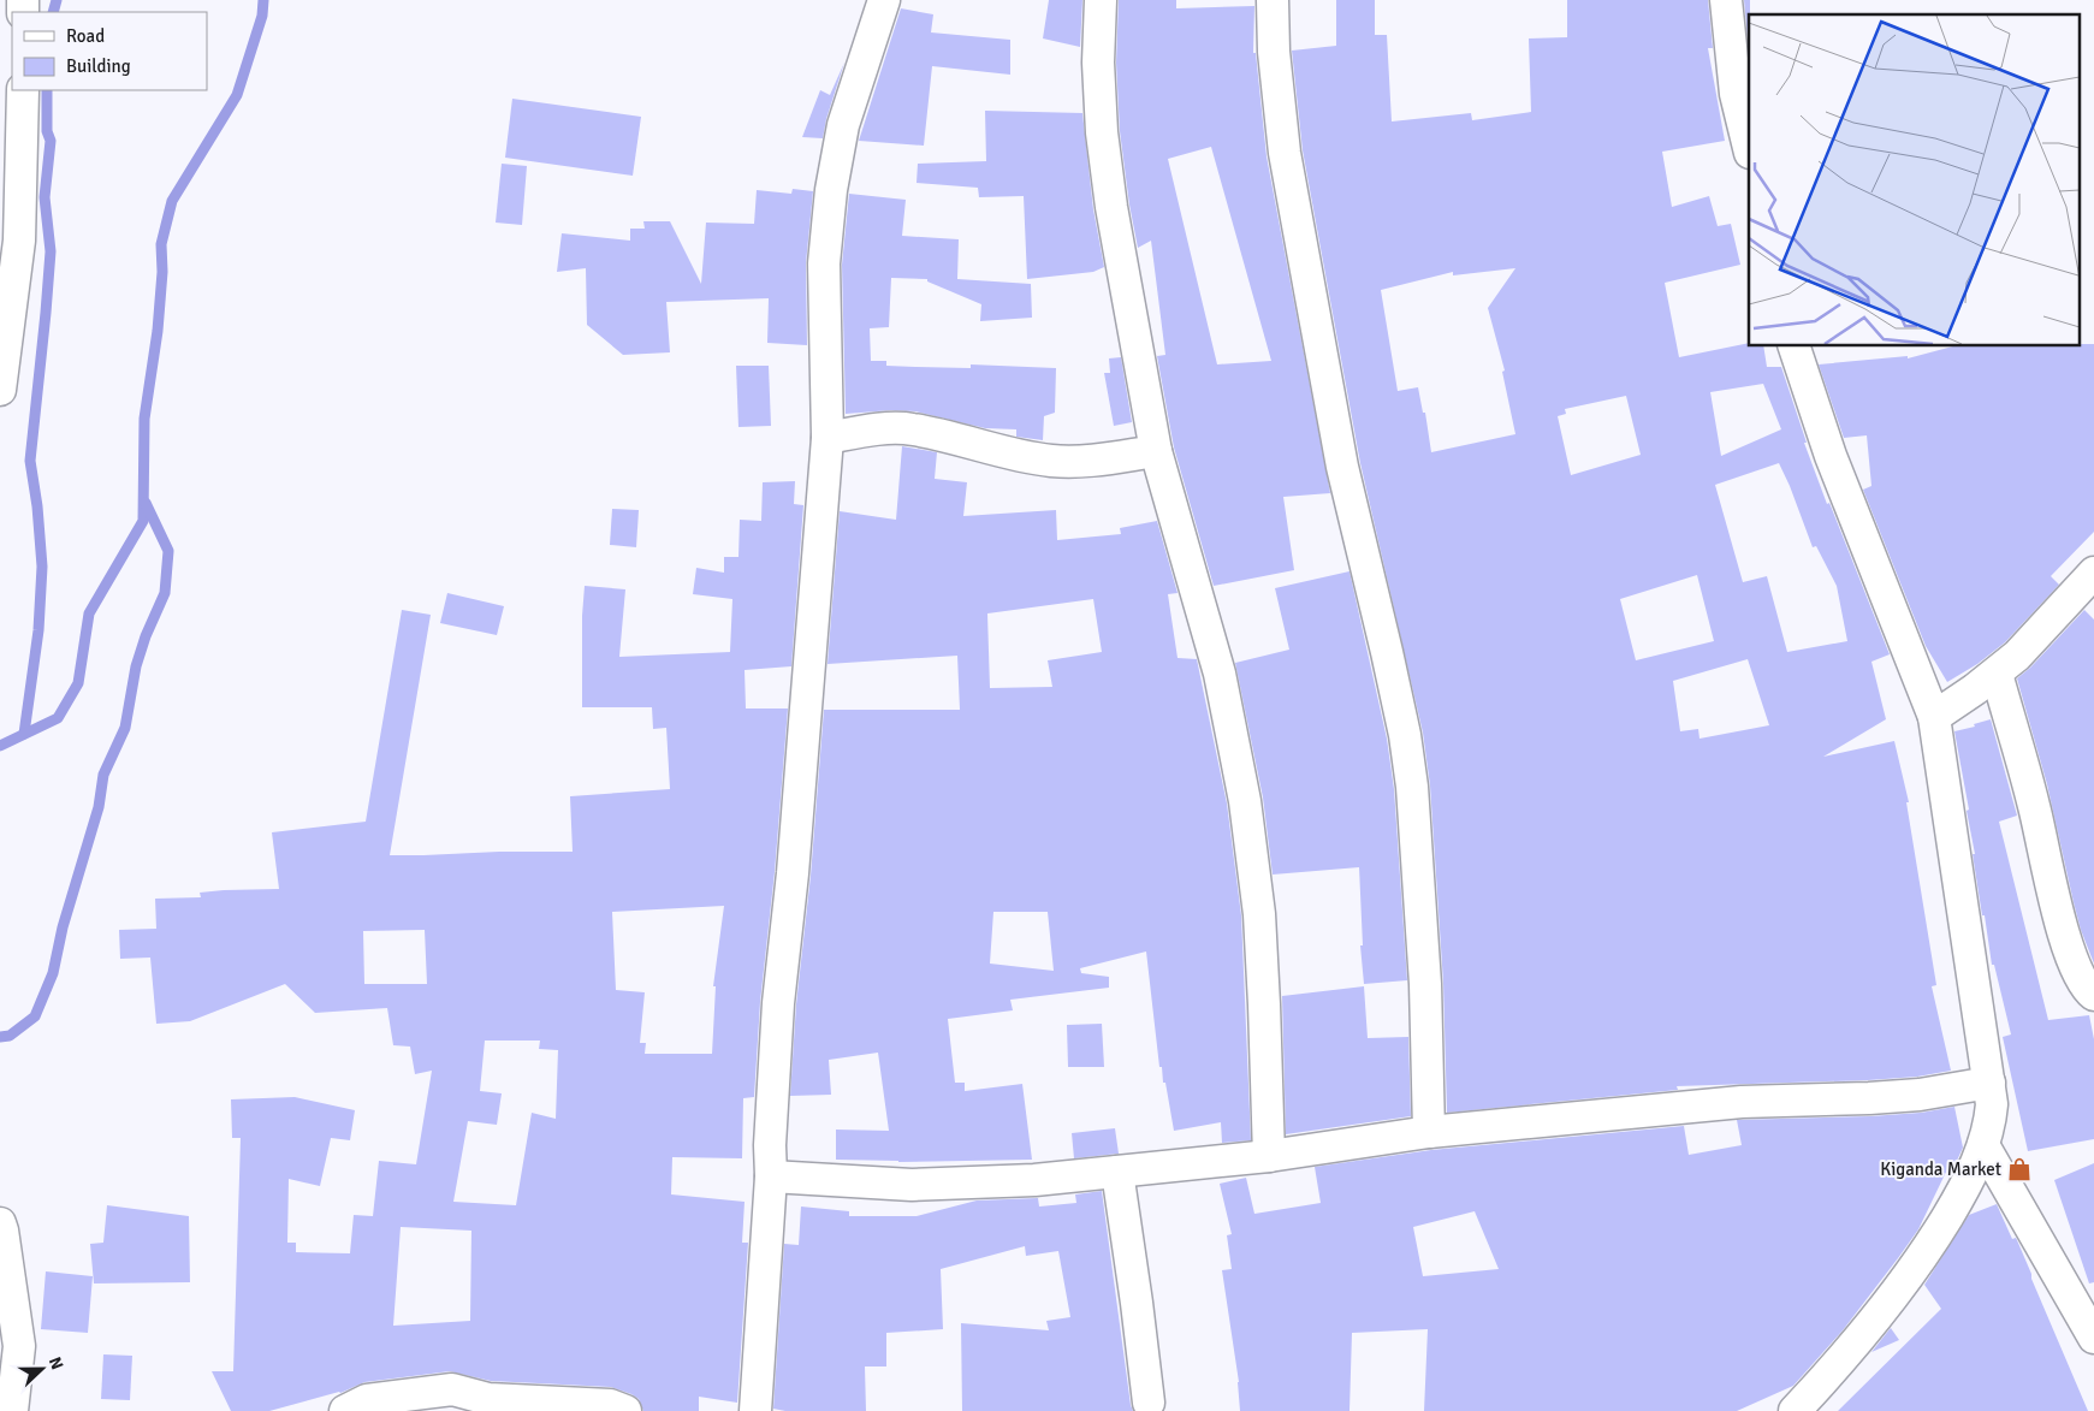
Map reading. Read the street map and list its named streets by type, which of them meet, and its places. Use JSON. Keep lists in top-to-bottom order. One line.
{"places":{"shop":["Kiganda Market"]},"legend":["Road","Building"],"north":"right"}
